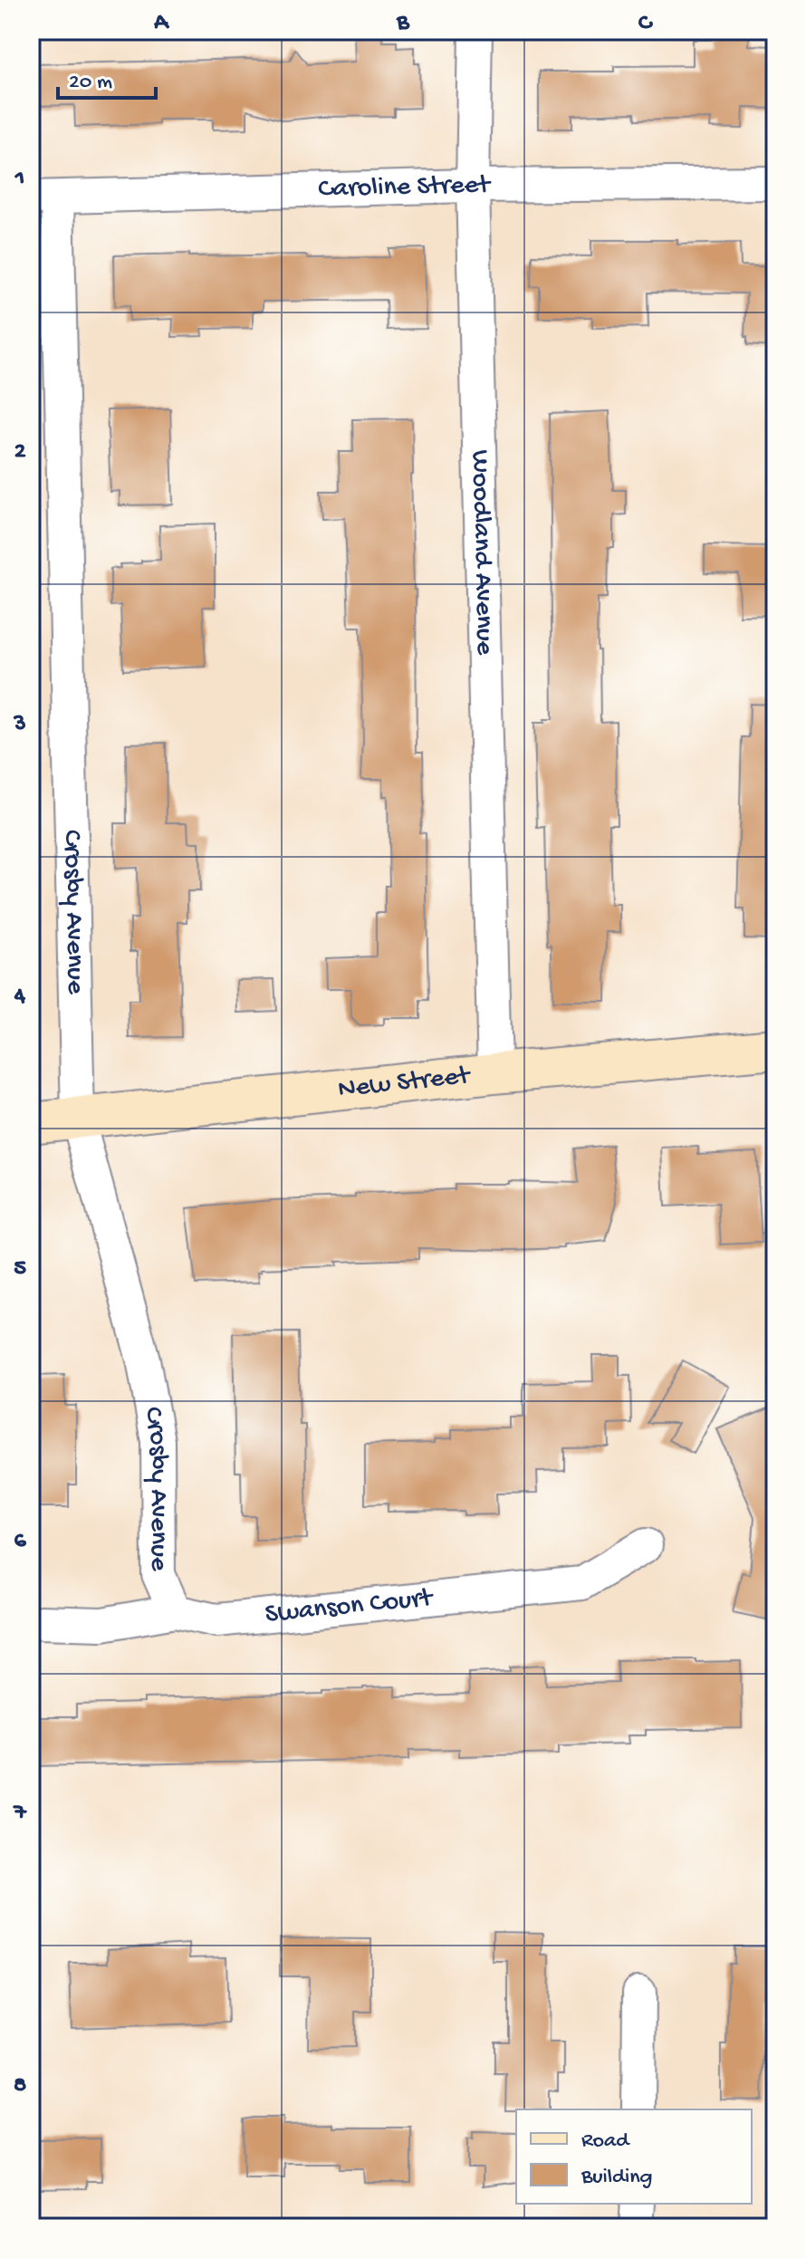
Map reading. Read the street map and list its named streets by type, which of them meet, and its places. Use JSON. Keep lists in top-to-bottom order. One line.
{"streets":{"main road":["New Street"],"street":["Caroline Street","Woodland Avenue","Crosby Avenue","Swanson Court"]},"crossings":[["Caroline Street","Woodland Avenue"],["Caroline Street","Crosby Avenue"],["Woodland Avenue","New Street"],["Crosby Avenue","New Street"],["Crosby Avenue","Swanson Court"]],"legend":["Road","Building"],"scale_bar":"20 m","grid":{"columns":["A","B","C"],"rows":["1","2","3","4","5","6","7","8"]}}
